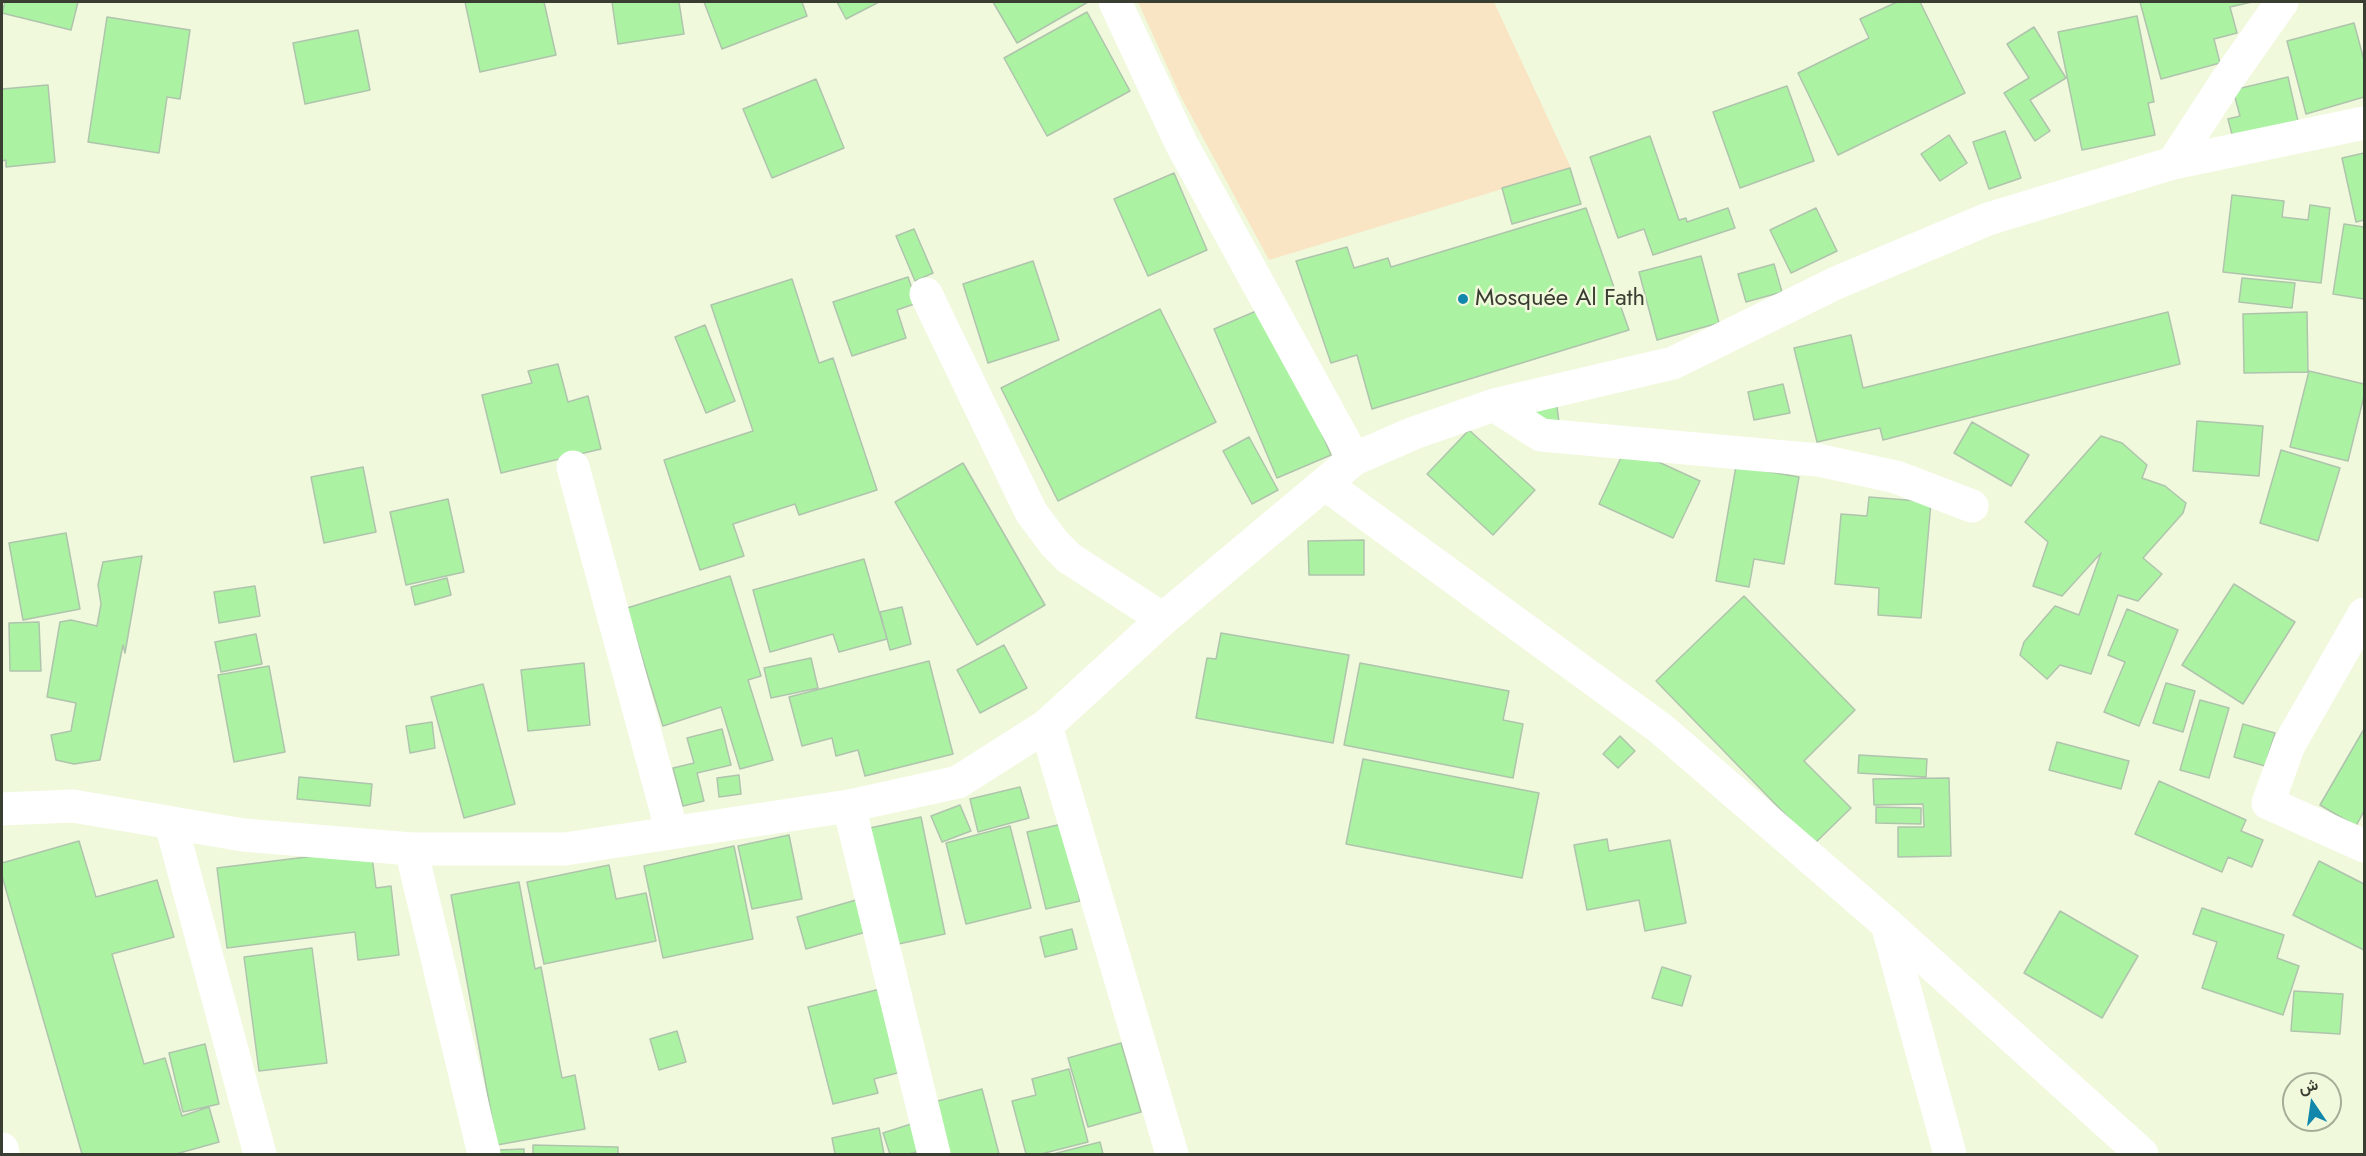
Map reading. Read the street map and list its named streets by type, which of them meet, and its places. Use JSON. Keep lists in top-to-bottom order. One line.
{"places":["Mosquée Al Fath"],"north":"top"}
